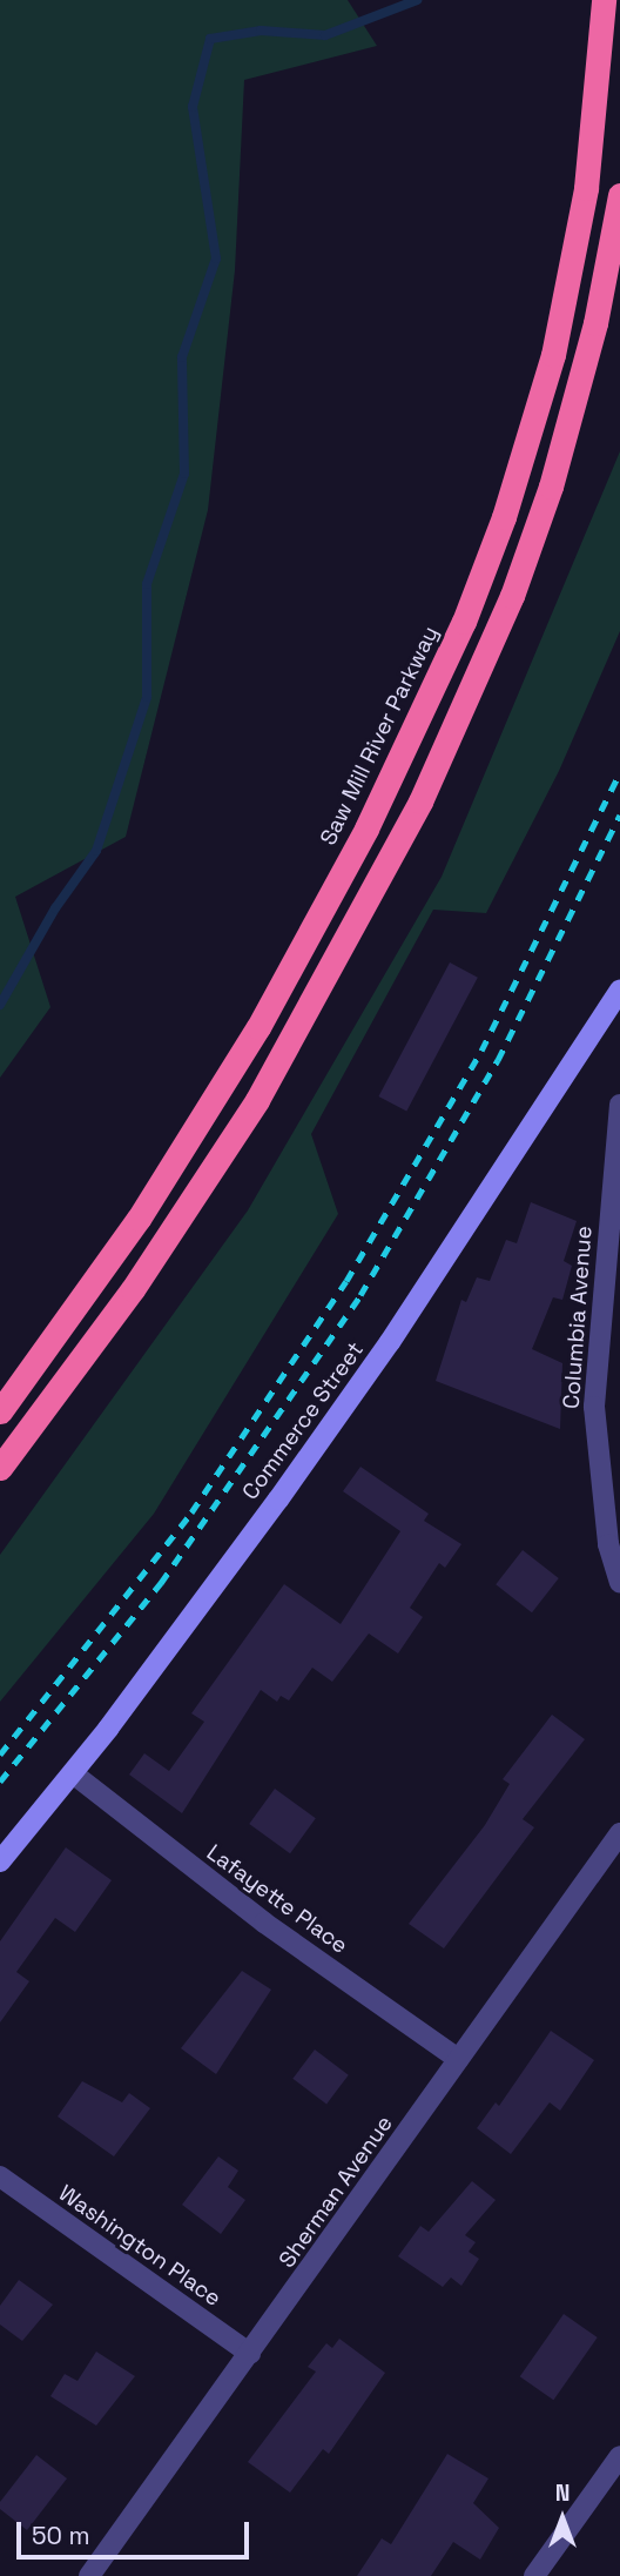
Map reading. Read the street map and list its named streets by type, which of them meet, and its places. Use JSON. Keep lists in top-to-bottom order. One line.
{"streets":{"highway":["Saw Mill River Parkway"],"main road":["Commerce Street"],"street":["Columbia Avenue","Lafayette Place","Sherman Avenue","Washington Place"]},"crossings":[["Commerce Street","Lafayette Place"],["Lafayette Place","Sherman Avenue"],["Sherman Avenue","Washington Place"]],"scale_bar":"50 m","north":"top"}
